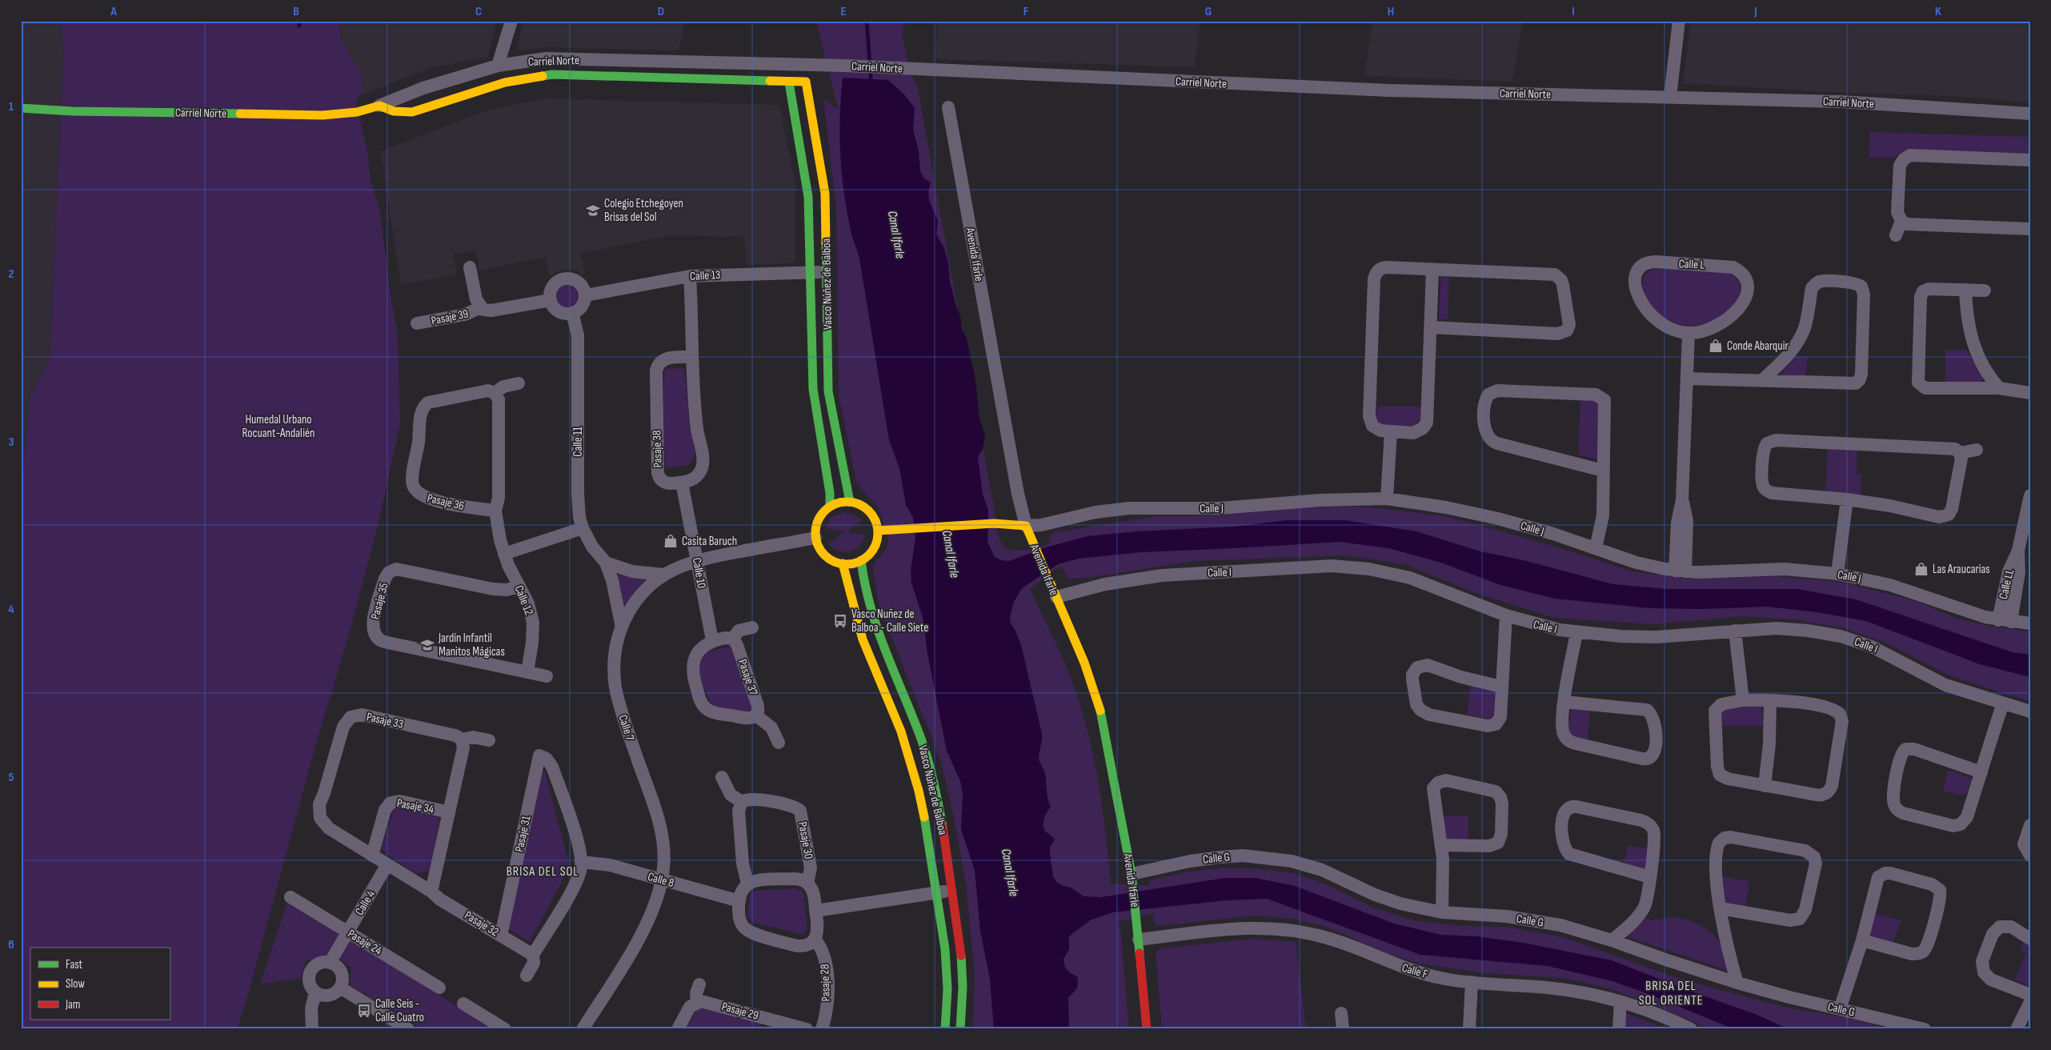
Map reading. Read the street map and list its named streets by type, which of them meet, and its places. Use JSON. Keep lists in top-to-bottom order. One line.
{"streets":{"street":["Carriel Norte","Avenida Ifarle","Calle L","Calle 13","Vasco Núñez de Balboa","Pasaje 39","Calle 11","Pasaje 38","Pasaje 36","Calle J","Calle I","Calle 10","Calle LL","Calle 12","Pasaje 35","Pasaje 37","Pasaje 33","Calle 7","Pasaje 34","Pasaje 31","Pasaje 30","Calle G","Calle 8","Calle 4","Pasaje 32","Pasaje 24","Calle F","Pasaje 28","Pasaje 29"]},"crossings":[["Carriel Norte","Vasco Núñez de Balboa"],["Avenida Ifarle","Calle J"],["Avenida Ifarle","Calle I"],["Avenida Ifarle","Calle G"],["Avenida Ifarle","Calle F"],["Calle 13","Vasco Núñez de Balboa"],["Calle 13","Calle 11"],["Vasco Núñez de Balboa","Calle 7"],["Calle 11","Calle 7"],["Pasaje 38","Calle 10"],["Pasaje 36","Calle 12"],["Calle J","Calle LL"],["Calle 10","Calle 7"],["Calle 12","Pasaje 35"],["Pasaje 33","Pasaje 34"],["Calle 7","Calle 8"],["Pasaje 31","Calle 8"],["Pasaje 31","Pasaje 32"],["Pasaje 30","Calle 8"],["Pasaje 30","Pasaje 28"],["Calle 8","Pasaje 28"],["Calle 4","Pasaje 24"]],"districts":["BRISA DEL SOL","BRISA DEL SOL ORIENTE"],"water":["Canal Ifarle"],"parks":["Humedal Urbano Rocuant-Andalién"],"places":{"school or university":["Colegio Etchegoyen Brisas del Sol","Jardín Infantil Manitos Mágicas"],"shop":["Conde Abarquir","Casita Baruch","Las Araucarias"],"bus stop":["Vasco Nuñez de Balboa - Calle Siete","Calle Seis - Calle Cuatro"]},"legend":["Fast","Slow","Jam"],"grid":{"columns":["A","B","C","D","E","F","G","H","I","J","K"],"rows":["1","2","3","4","5","6"]}}
